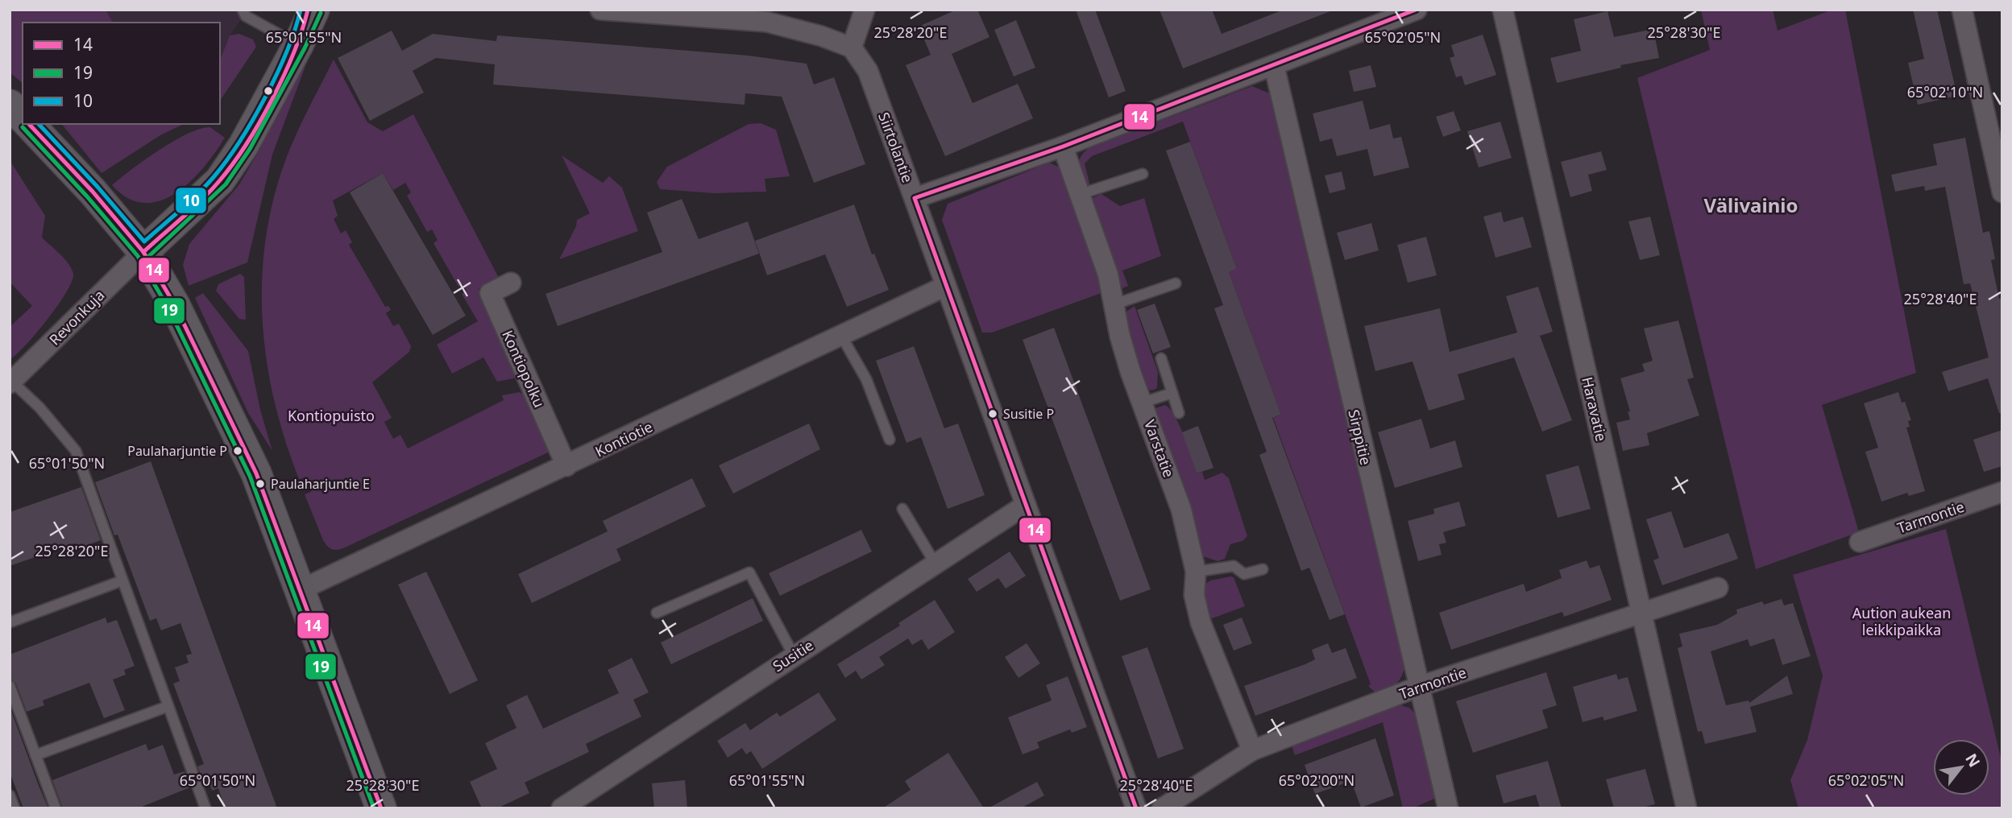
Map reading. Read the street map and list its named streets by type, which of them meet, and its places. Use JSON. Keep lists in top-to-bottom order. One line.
{"streets":{"street":["Siirtolantie","Revonkuja","Kontiopolku","Haravatie","Sirppitie","Kontiotie","Varstatie","Tarmontie","Susitie"]},"crossings":[["Siirtolantie","Kontiotie"],["Siirtolantie","Susitie"],["Kontiopolku","Kontiotie"],["Haravatie","Tarmontie"],["Sirppitie","Tarmontie"],["Varstatie","Tarmontie"]],"districts":["Välivainio"],"parks":["Kontiopuisto","Aution aukean leikkipaikka"],"places":["Susitie P","Paulaharjuntie P","Paulaharjuntie E"],"lines":["transit line 14","transit line 10","transit line 19"],"legend":["14","19","10"],"north":"top right","coordinates":["25°28'20\"E","25°28'30\"E","65°01'55\"N","65°02'05\"N","65°02'10\"N","25°28'40\"E","65°01'50\"N","65°02'00\"N"]}
